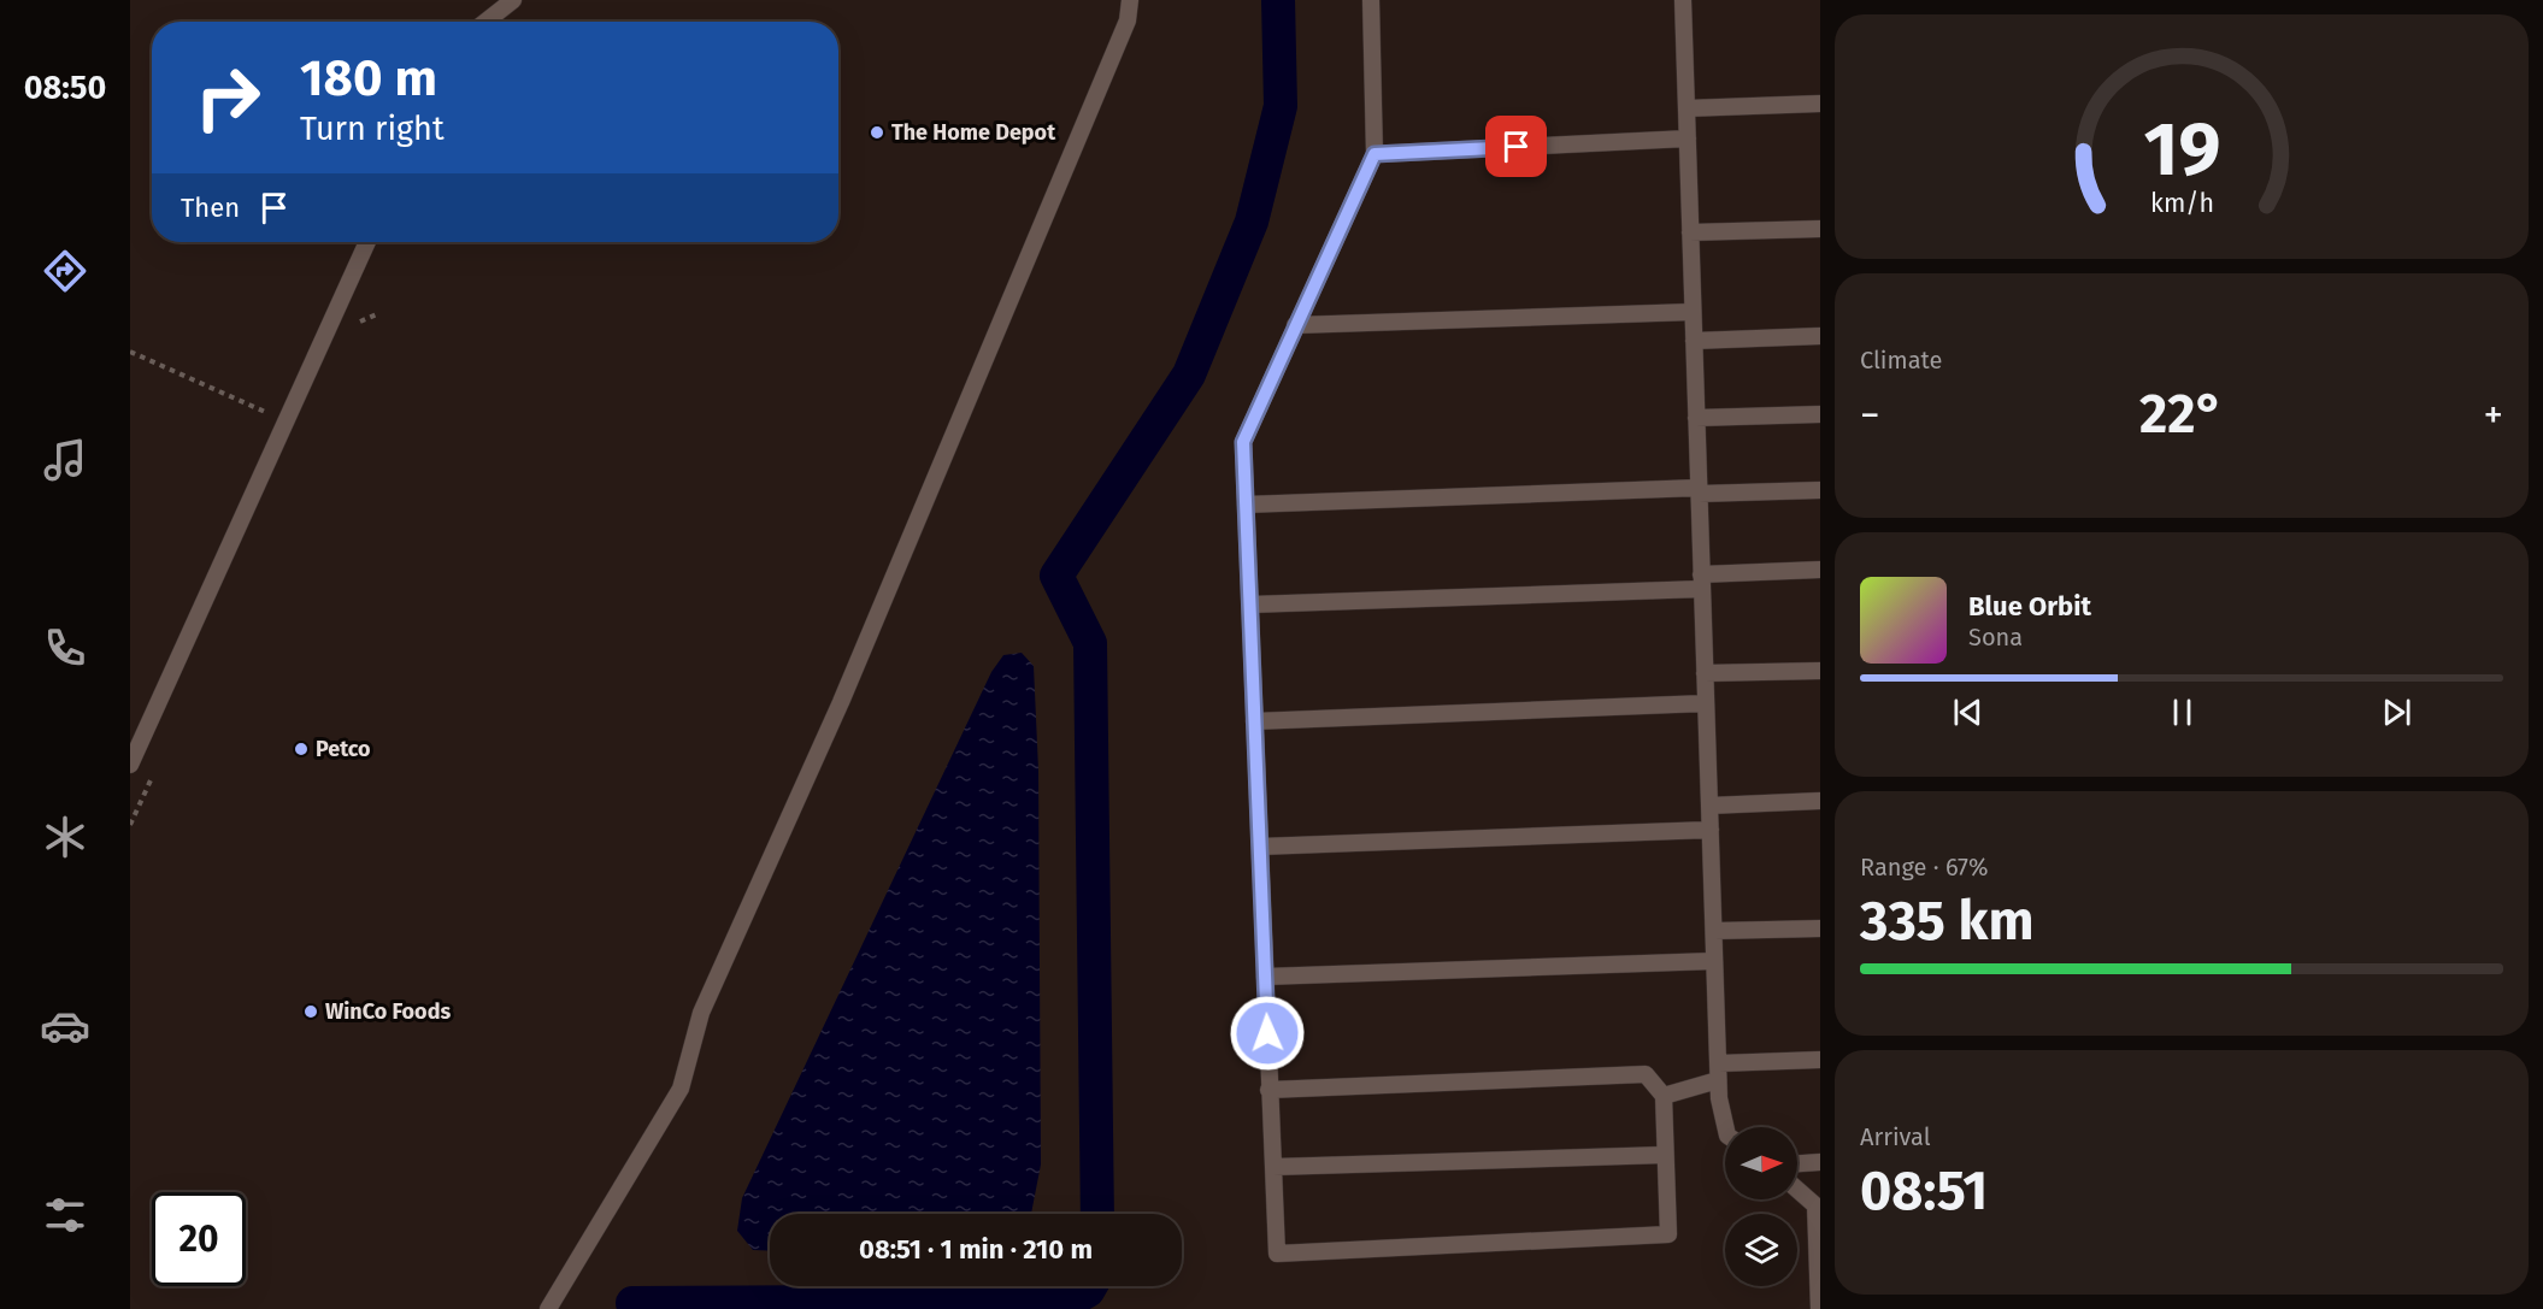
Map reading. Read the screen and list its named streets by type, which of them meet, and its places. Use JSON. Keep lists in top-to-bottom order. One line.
{"places":["The Home Depot","Petco","WinCo Foods"],"north":"right","page":{"tabs":"08:50","turn":["180 m","Turn right"],"then":"Then","tile":["Climate",["Range · 67%","335 km"],["Arrival","08:51"]],"heat":["−","22°","+"],"song":["Blue Orbit","Sona"],"limit":"20","trip":"08:51 · 1 min · 210 m","gauge":["19","km/h"]}}
